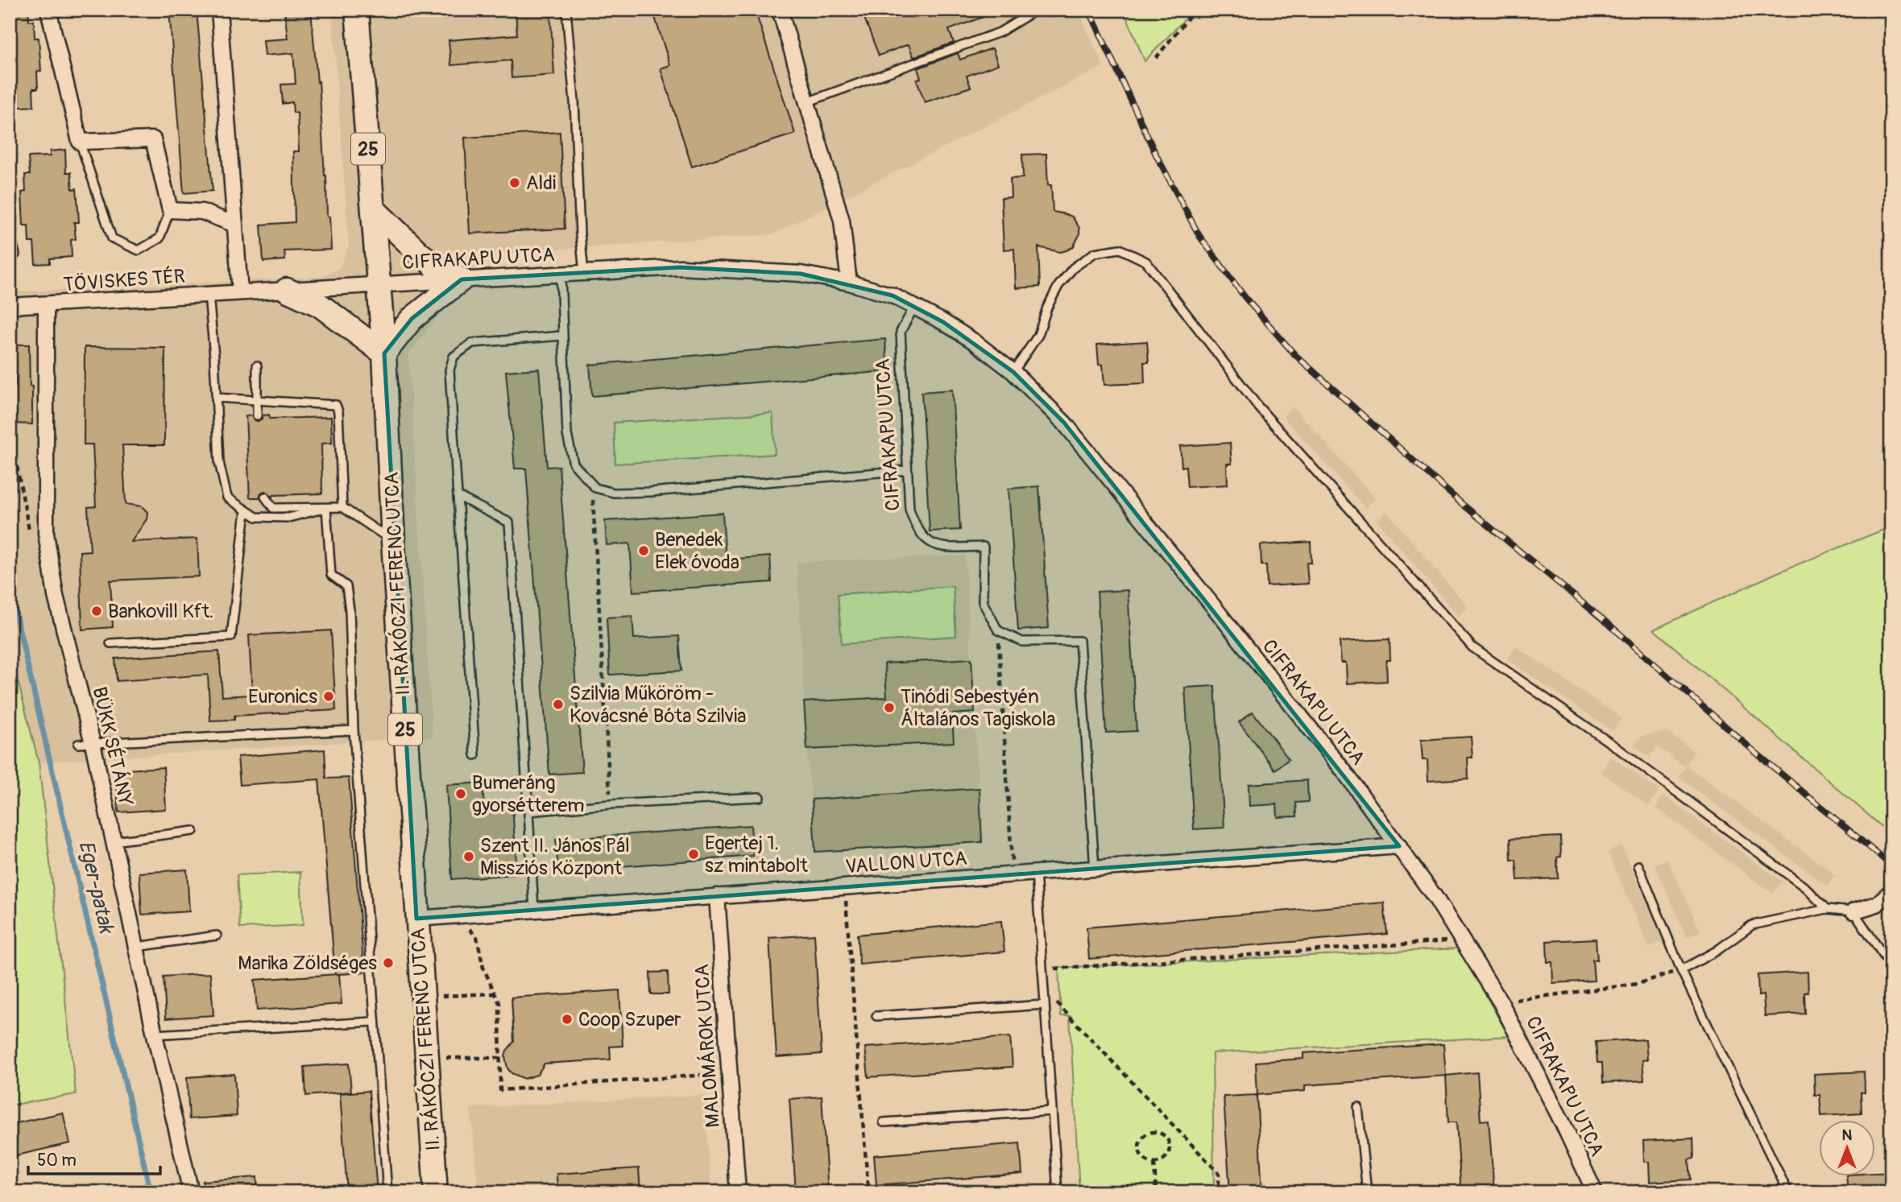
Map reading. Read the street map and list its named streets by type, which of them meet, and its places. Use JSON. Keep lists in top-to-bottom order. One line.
{"streets":{"main road":["25","II. RÁKÓCZI FERENC UTCA"],"street":["CIFRAKAPU UTCA","TÖVISKES TÉR","BÜKK SÉTÁNY","VALLON UTCA","MALOMÁROK UTCA"]},"crossings":[["CIFRAKAPU UTCA","TÖVISKES TÉR"],["CIFRAKAPU UTCA","II. RÁKÓCZI FERENC UTCA"],["CIFRAKAPU UTCA","VALLON UTCA"],["TÖVISKES TÉR","II. RÁKÓCZI FERENC UTCA"],["TÖVISKES TÉR","BÜKK SÉTÁNY"],["II. RÁKÓCZI FERENC UTCA","VALLON UTCA"],["VALLON UTCA","MALOMÁROK UTCA"]],"water":["Eger-patak"],"places":["Aldi","Benedek Elek óvoda","Bankovill Kft.","Euronics","Szilvia Műköröm - Kovácsné Bóta Szilvia","Tinódi Sebestyén Általános Tagiskola","Bumeráng gyorsétterem","Egertej 1. sz mintabolt","Szent II. János Pál Missziós Központ","Marika Zöldséges","Coop Szuper"],"scale_bar":"50 m","north":"top"}
